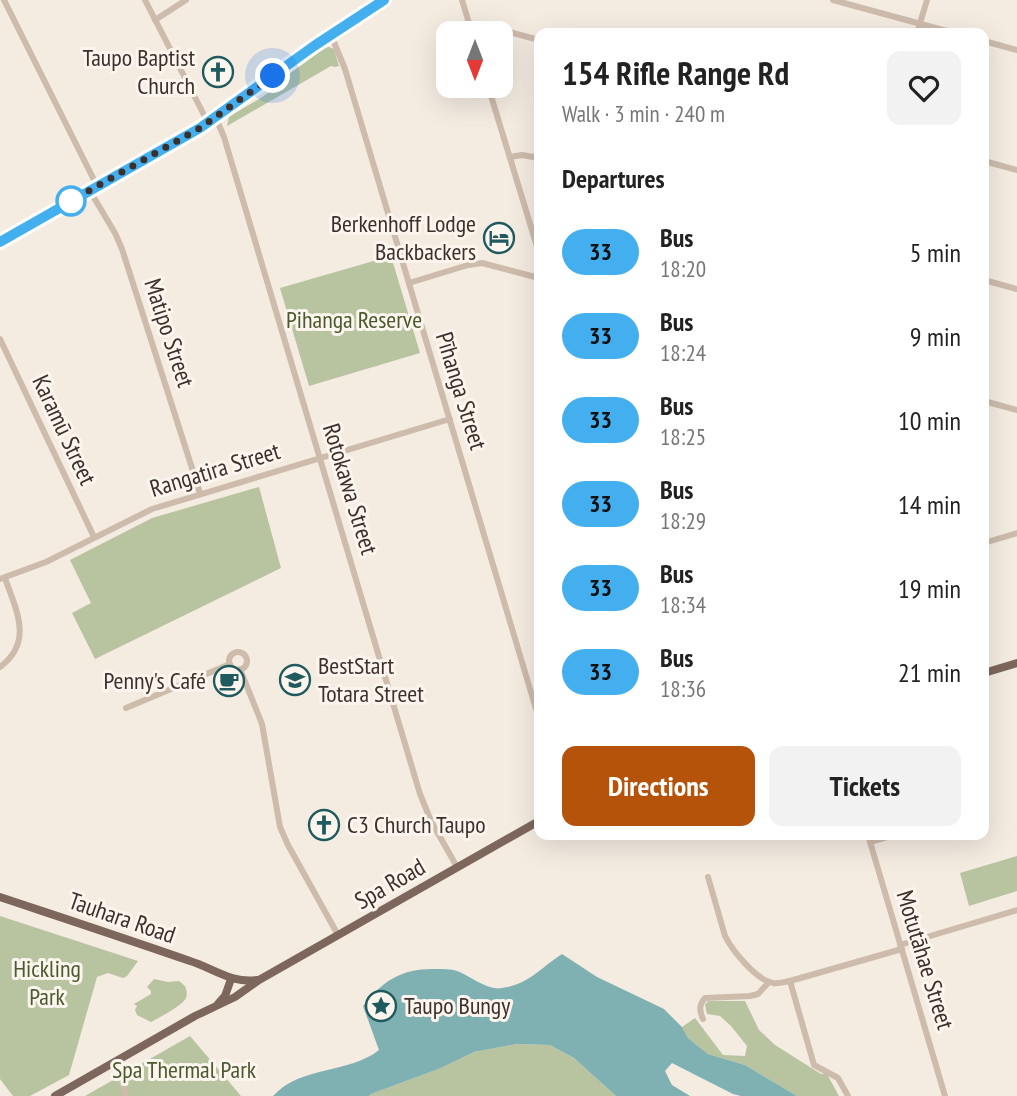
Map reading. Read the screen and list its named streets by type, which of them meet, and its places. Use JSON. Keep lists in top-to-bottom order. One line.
{"streets":{"main road":["Spa Road","Tauhara Road"],"street":["Matipo Street","Pīhanga Street","Karamū Street","Rangatira Street","Rotokawa Street","Motutāhae Street"]},"crossings":[["Matipo Street","Rangatira Street"],["Pīhanga Street","Rangatira Street"],["Karamū Street","Rangatira Street"],["Rangatira Street","Rotokawa Street"],["Rotokawa Street","Spa Road"]],"parks":["Pihanga Reserve","Hickling Park","Spa Thermal Park"],"places":{"church":["Taupo Baptist Church","C3 Church Taupo"],"hotel":["Berkenhoff Lodge Backbackers"],"school or university":["BestStart Totara Street"],"cafe":["Penny's Café"],"place":["Taupo Bungy"]},"lines":["bus line 33"],"north":"bottom","page":{"heading":[["154 Rifle Range Rd","Walk · 3 min · 240 m"],"Departures"],"list":[{"mark":"33","name":"Bus","note":"18:20","value":"5 min"},{"mark":"33","name":"Bus","note":"18:24","value":"9 min"},{"mark":"33","name":"Bus","note":"18:25","value":"10 min"},{"mark":"33","name":"Bus","note":"18:29","value":"14 min"},{"mark":"33","name":"Bus","note":"18:34","value":"19 min"},{"mark":"33","name":"Bus","note":"18:36","value":"21 min"}],"buttons":["Directions","Tickets"]}}
